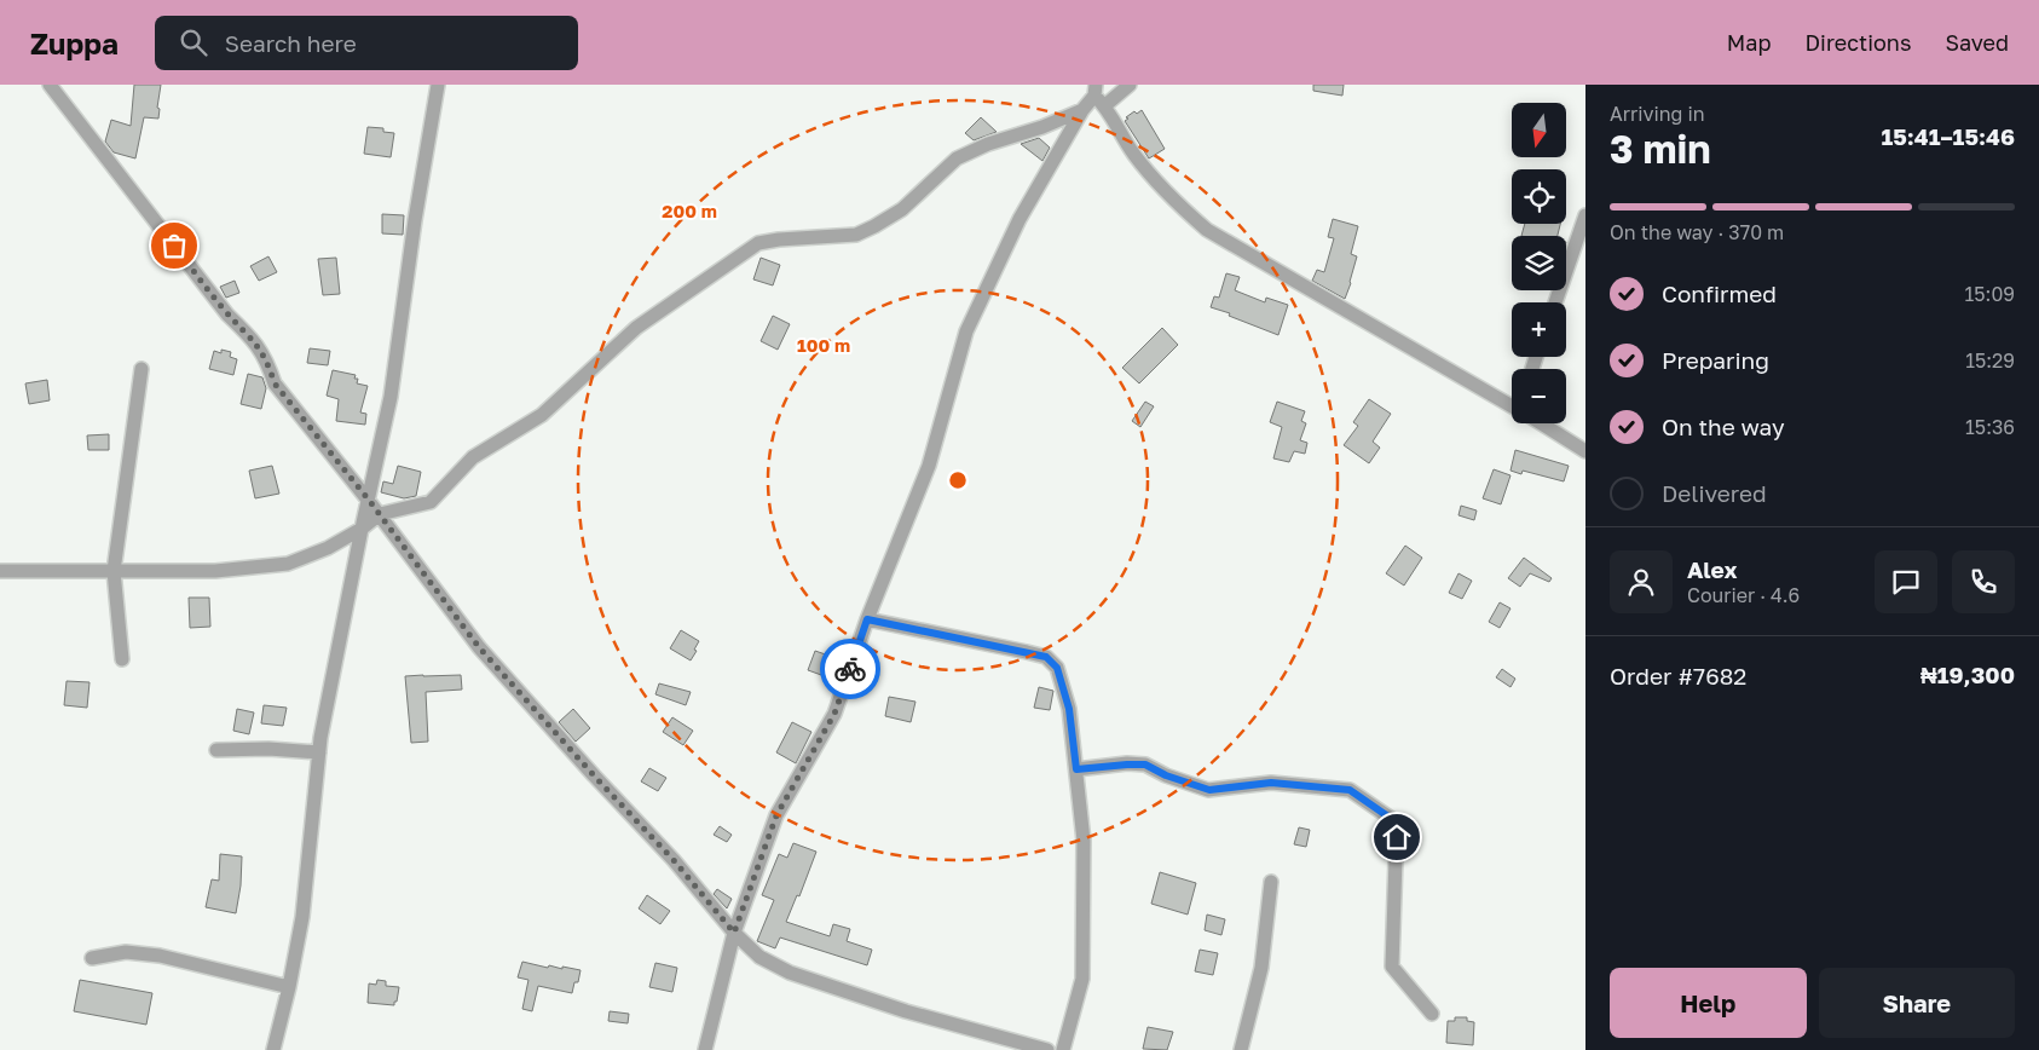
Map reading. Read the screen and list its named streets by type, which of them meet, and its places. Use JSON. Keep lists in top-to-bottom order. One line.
{"north":"bottom","page":{"header":"Zuppa","search":"Search here","nav":["Map","Directions","Saved"],"heading":["3 min","Arriving in","15:41–15:46"],"panel":["Alex","Courier · 4.6","Order #7682","₦19,300"],"map_buttons":["+","−"],"bar":"On the way · 370 m","list":[["Confirmed","15:09"],["Preparing","15:29"],["On the way","15:36"],"Delivered"],"buttons":["Help","Share"]},"rings":["200 m","100 m"]}
